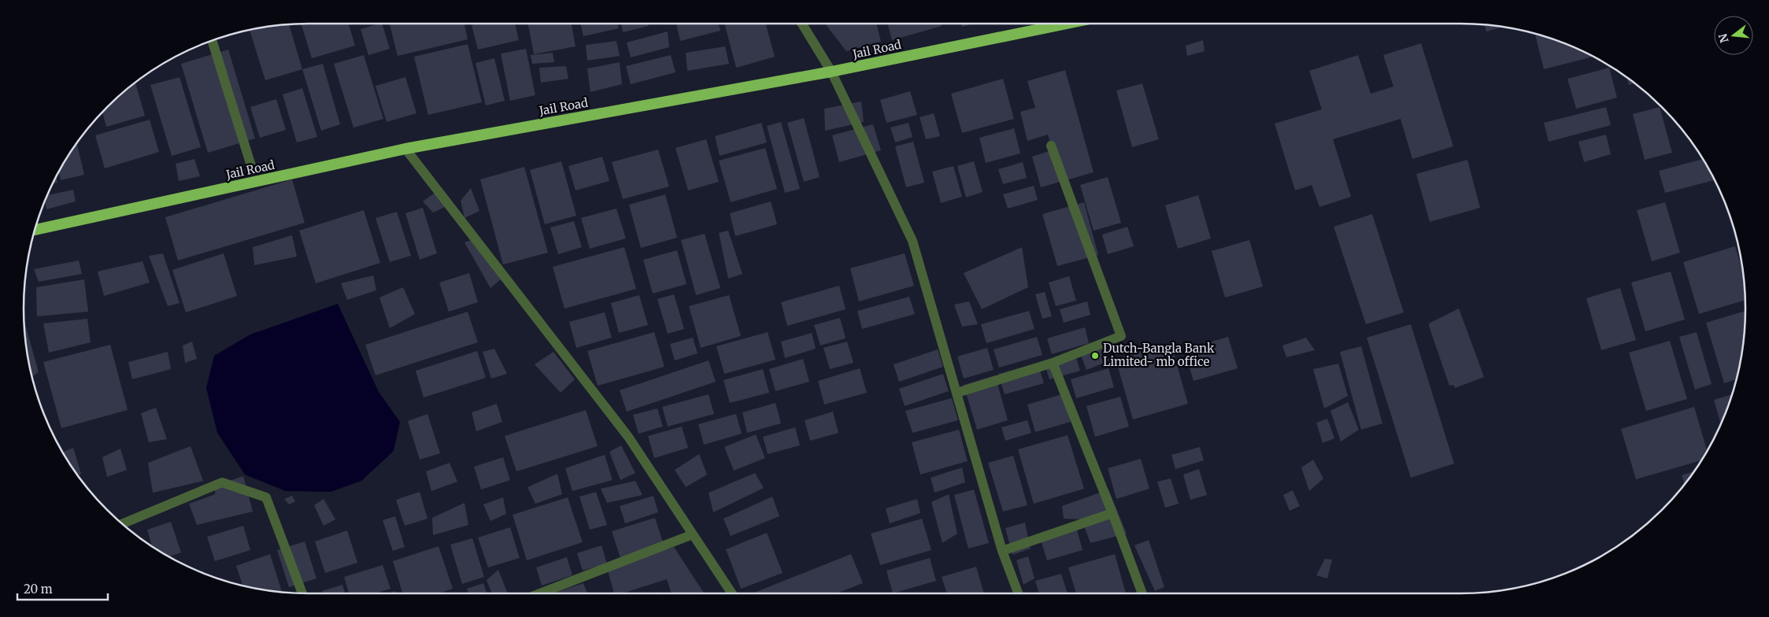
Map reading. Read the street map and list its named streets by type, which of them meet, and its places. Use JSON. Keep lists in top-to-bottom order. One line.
{"streets":{"highway":["Jail Road"]},"places":["Dutch-Bangla Bank Limited- mb office"],"scale_bar":"20 m","north":"left"}
